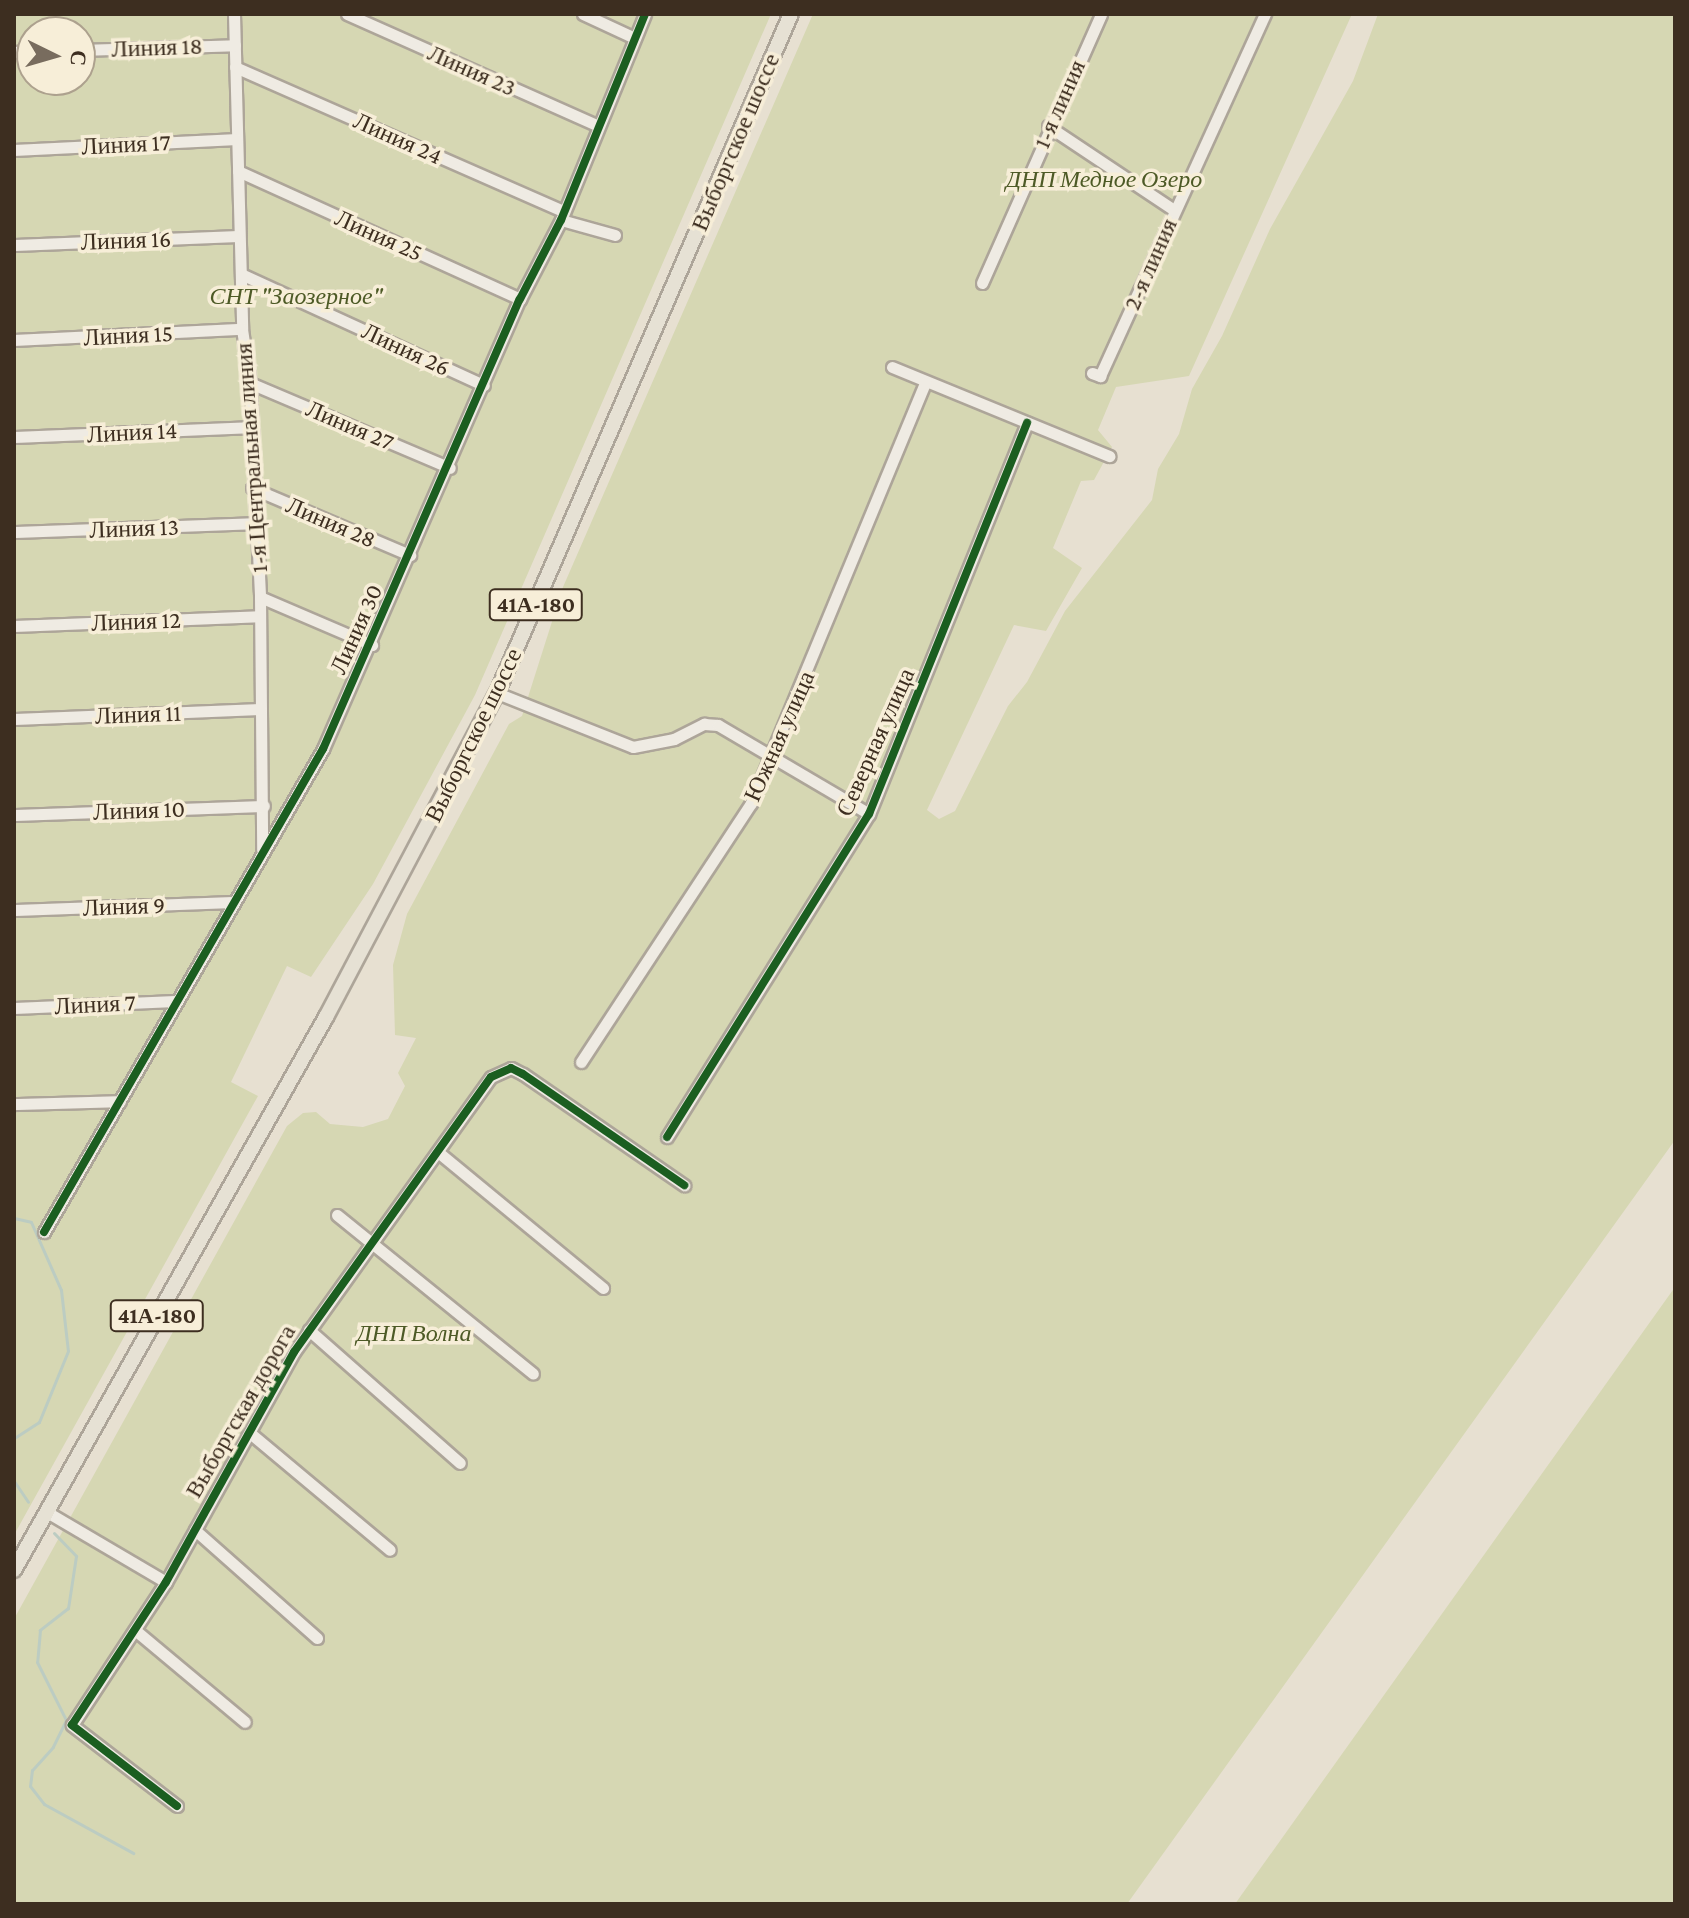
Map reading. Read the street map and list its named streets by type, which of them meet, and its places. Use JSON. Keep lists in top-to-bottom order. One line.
{"streets":{"main road":["Выборгское шоссе","41А-180"],"street":["Линия 18","Линия 23","1-я линия","Линия 24","Линия 17","Линия 25","Линия 16","2-я линия","Линия 15","Линия 26","Линия 27","Линия 14","1-я Центральная линия","Линия 28","Линия 13","Линия 12","Линия 30","Линия 11","Южная улица","Северная улица","Линия 10","Линия 9","Линия 7","Выборгская дорога"]},"crossings":[["Линия 18","1-я Центральная линия"],["Линия 23","Линия 30"],["Линия 24","1-я Центральная линия"],["Линия 24","Линия 30"],["Выборгское шоссе","41А-180"],["Линия 17","1-я Центральная линия"],["Линия 25","1-я Центральная линия"],["Линия 25","Линия 30"],["Линия 16","1-я Центральная линия"],["Линия 15","1-я Центральная линия"],["Линия 26","1-я Центральная линия"],["Линия 26","Линия 30"],["Линия 27","1-я Центральная линия"],["Линия 27","Линия 30"],["Линия 14","1-я Центральная линия"],["1-я Центральная линия","Линия 28"],["1-я Центральная линия","Линия 13"],["1-я Центральная линия","Линия 12"],["1-я Центральная линия","Линия 30"],["1-я Центральная линия","Линия 11"],["1-я Центральная линия","Линия 10"],["Линия 28","Линия 30"],["Линия 30","Линия 9"],["Линия 30","Линия 7"]],"parks":["ДНП Медное Озеро","СНТ \"Заозерное\"","ДНП Волна"],"north":"right"}
